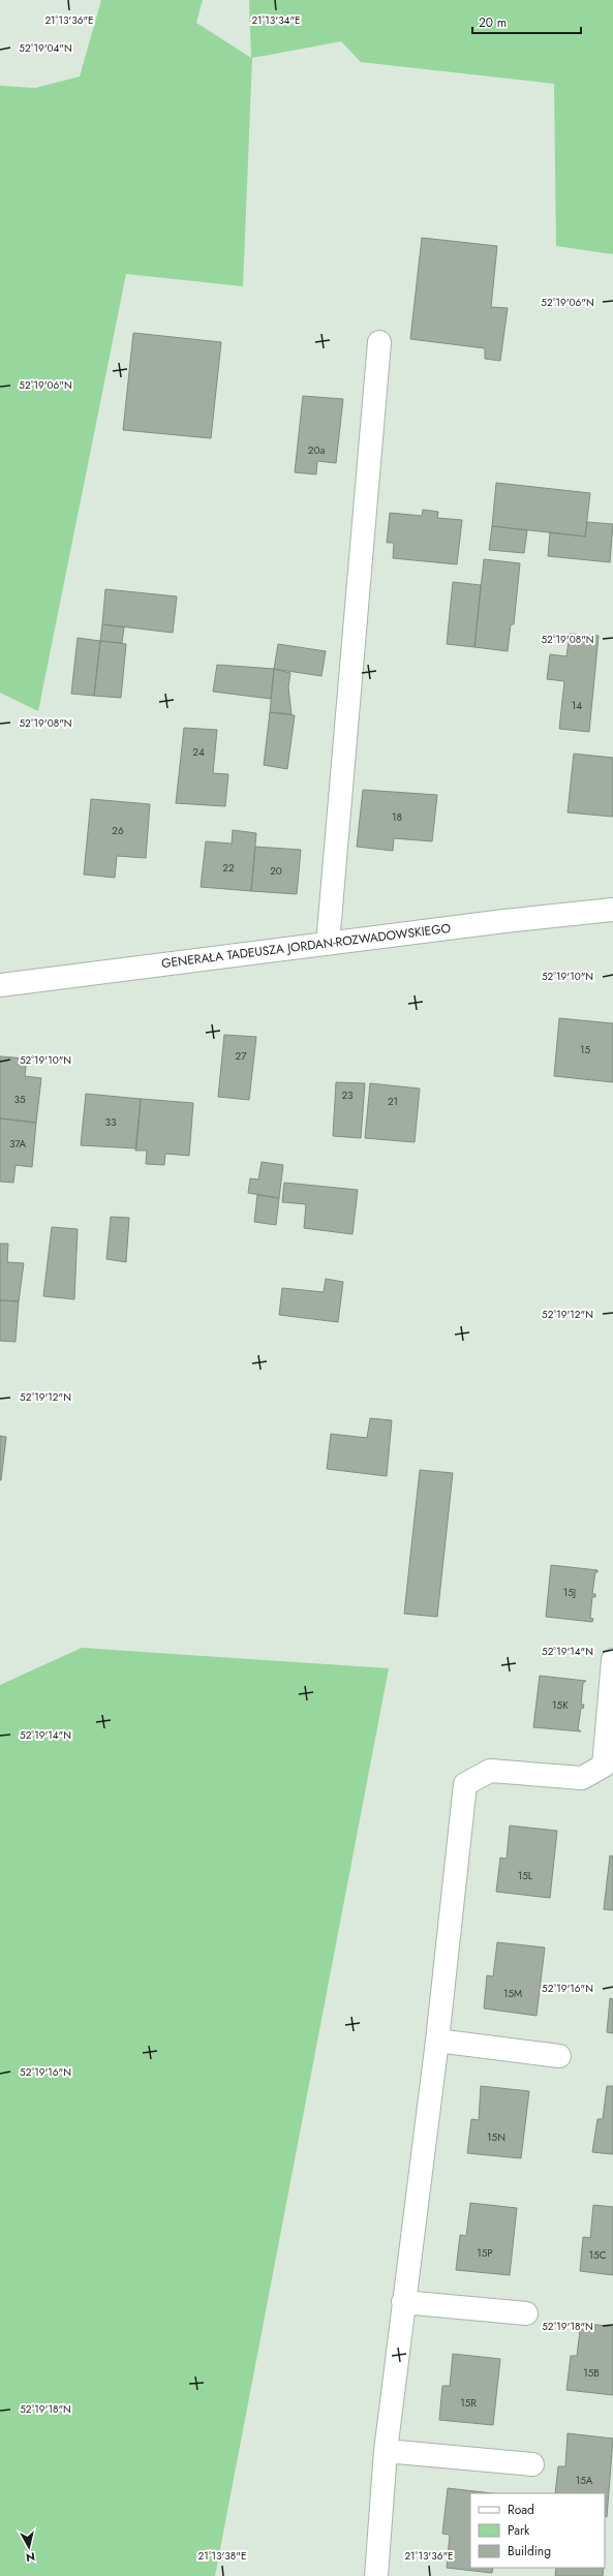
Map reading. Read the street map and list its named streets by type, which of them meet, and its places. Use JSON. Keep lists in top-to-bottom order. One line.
{"streets":{"street":["GENERAŁA TADEUSZA JORDAN-ROZWADOWSKIEGO"]},"house_numbers":["20a","14","24","18","26","22","20","15","27","23","35","21","33","37A","15J","15K","15L","15M","15N","15P","15C","15B","15R","15A"],"legend":["Road","Park","Building"],"scale_bar":"20 m","north":"bottom","coordinates":["21°13'36\"E","21°13'34\"E","52°19'04\"N","52°19'06\"N","52°19'08\"N","52°19'10\"N","52°19'12\"N","52°19'14\"N","52°19'16\"N","52°19'18\"N","21°13'38\"E"]}
